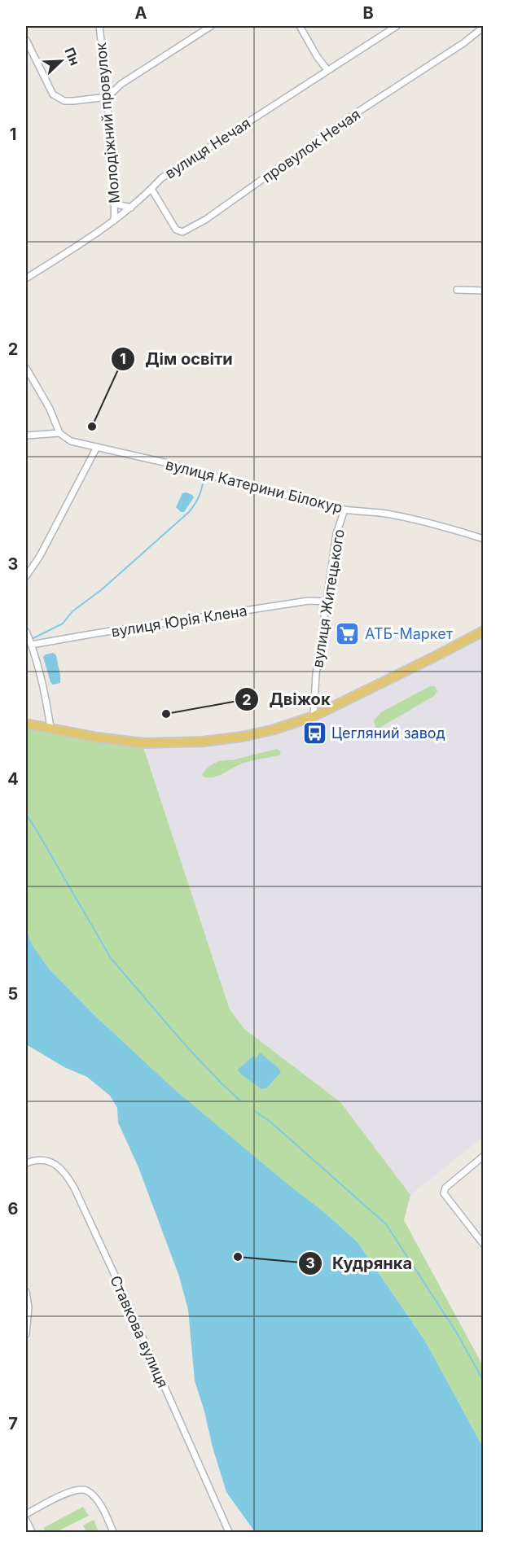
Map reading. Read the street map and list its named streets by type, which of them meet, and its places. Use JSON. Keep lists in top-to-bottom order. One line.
{"streets":{"street":["Молодіжний провулок","провулок Нечая","вулиця Нечая","вулиця Катерини Білокур","вулиця Житецького","вулиця Юрія Клена","Ставкова вулиця"]},"crossings":[["Молодіжний провулок","вулиця Нечая"],["провулок Нечая","вулиця Нечая"],["вулиця Катерини Білокур","вулиця Житецького"],["вулиця Житецького","вулиця Юрія Клена"]],"places":{"other":["Дім освіти","Двіжок","Кудрянка"],"supermarket":["АТБ-Маркет"],"bus stop":["Цегляний завод"]},"north":"top right","grid":{"columns":["A","B"],"rows":["1","2","3","4","5","6","7"]}}
